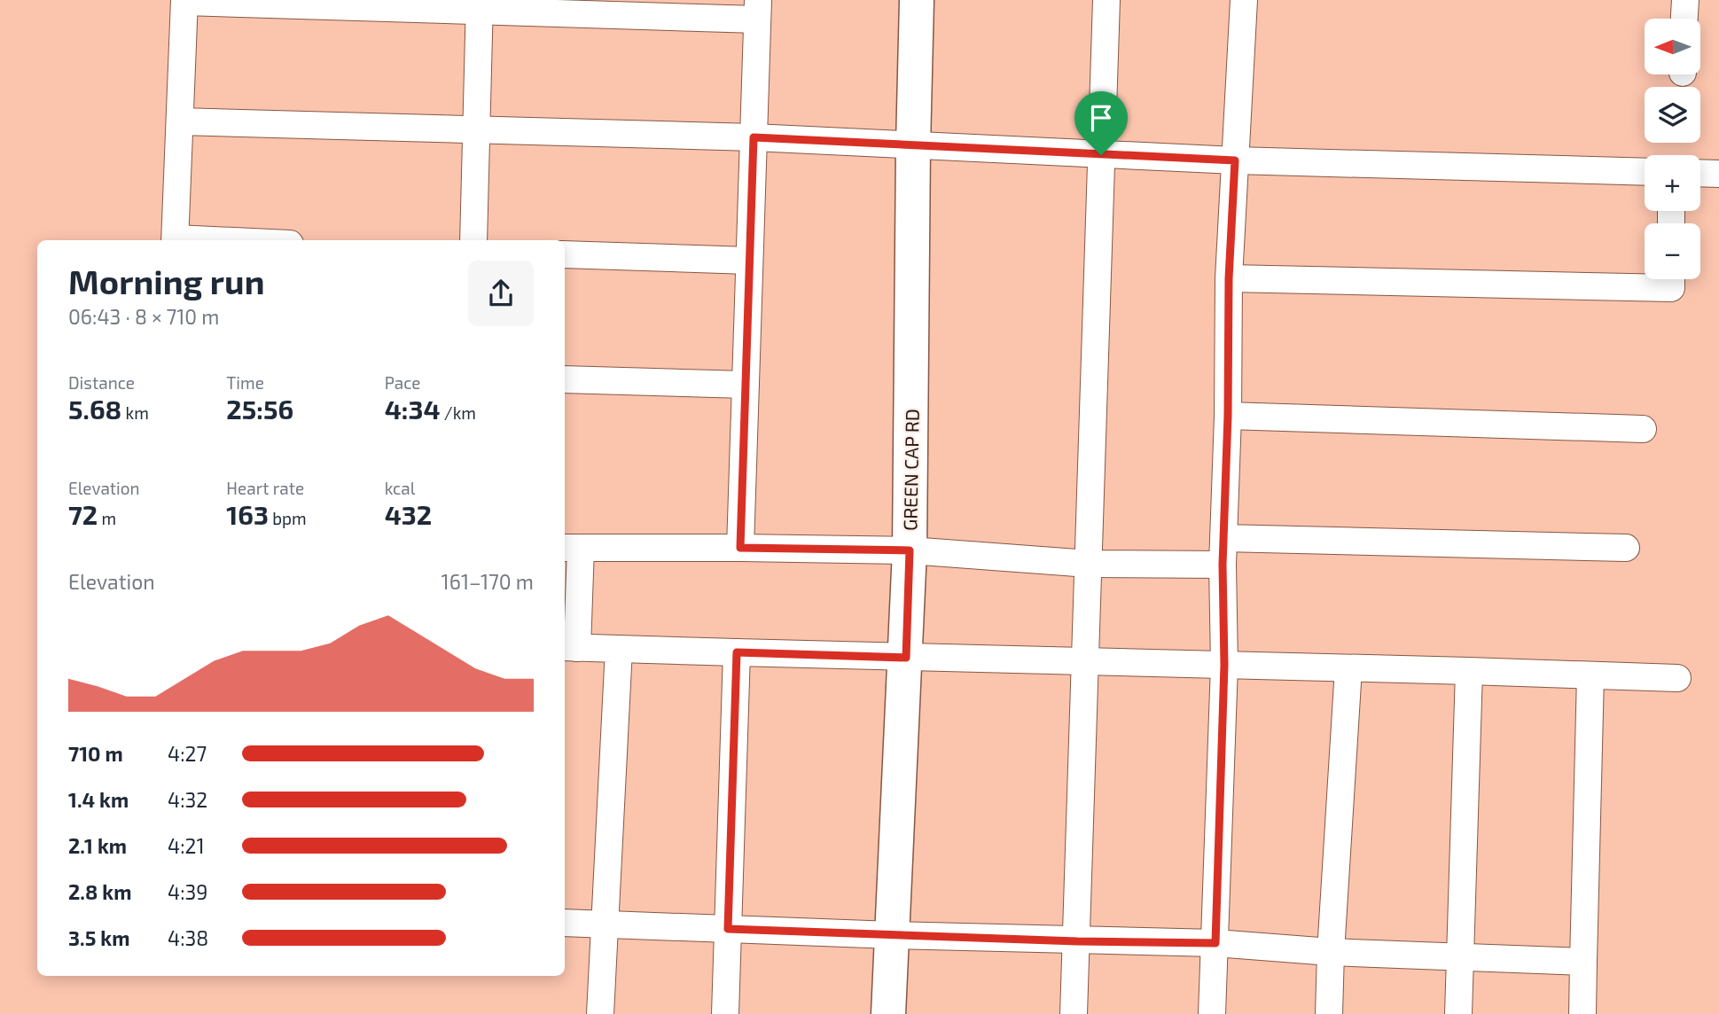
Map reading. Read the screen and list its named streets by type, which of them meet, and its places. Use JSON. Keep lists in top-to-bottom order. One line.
{"streets":{"street":["GREEN CAP RD"]},"north":"left","page":{"map_buttons":["+","−"],"heading":["Morning run","06:43 · 8 × 710 m"],"stats":[["Distance","5.68 km"],["Time","25:56"],["Pace","4:34 /km"],["Elevation","72 m"],["Heart rate","163 bpm"],["kcal","432"]],"chart":["Elevation","161–170 m"],"list":[{"name":"710 m","note":"4:27"},{"name":"1.4 km","note":"4:32"},{"name":"2.1 km","note":"4:21"},{"name":"2.8 km","note":"4:39"},{"name":"3.5 km","note":"4:38"}]}}
